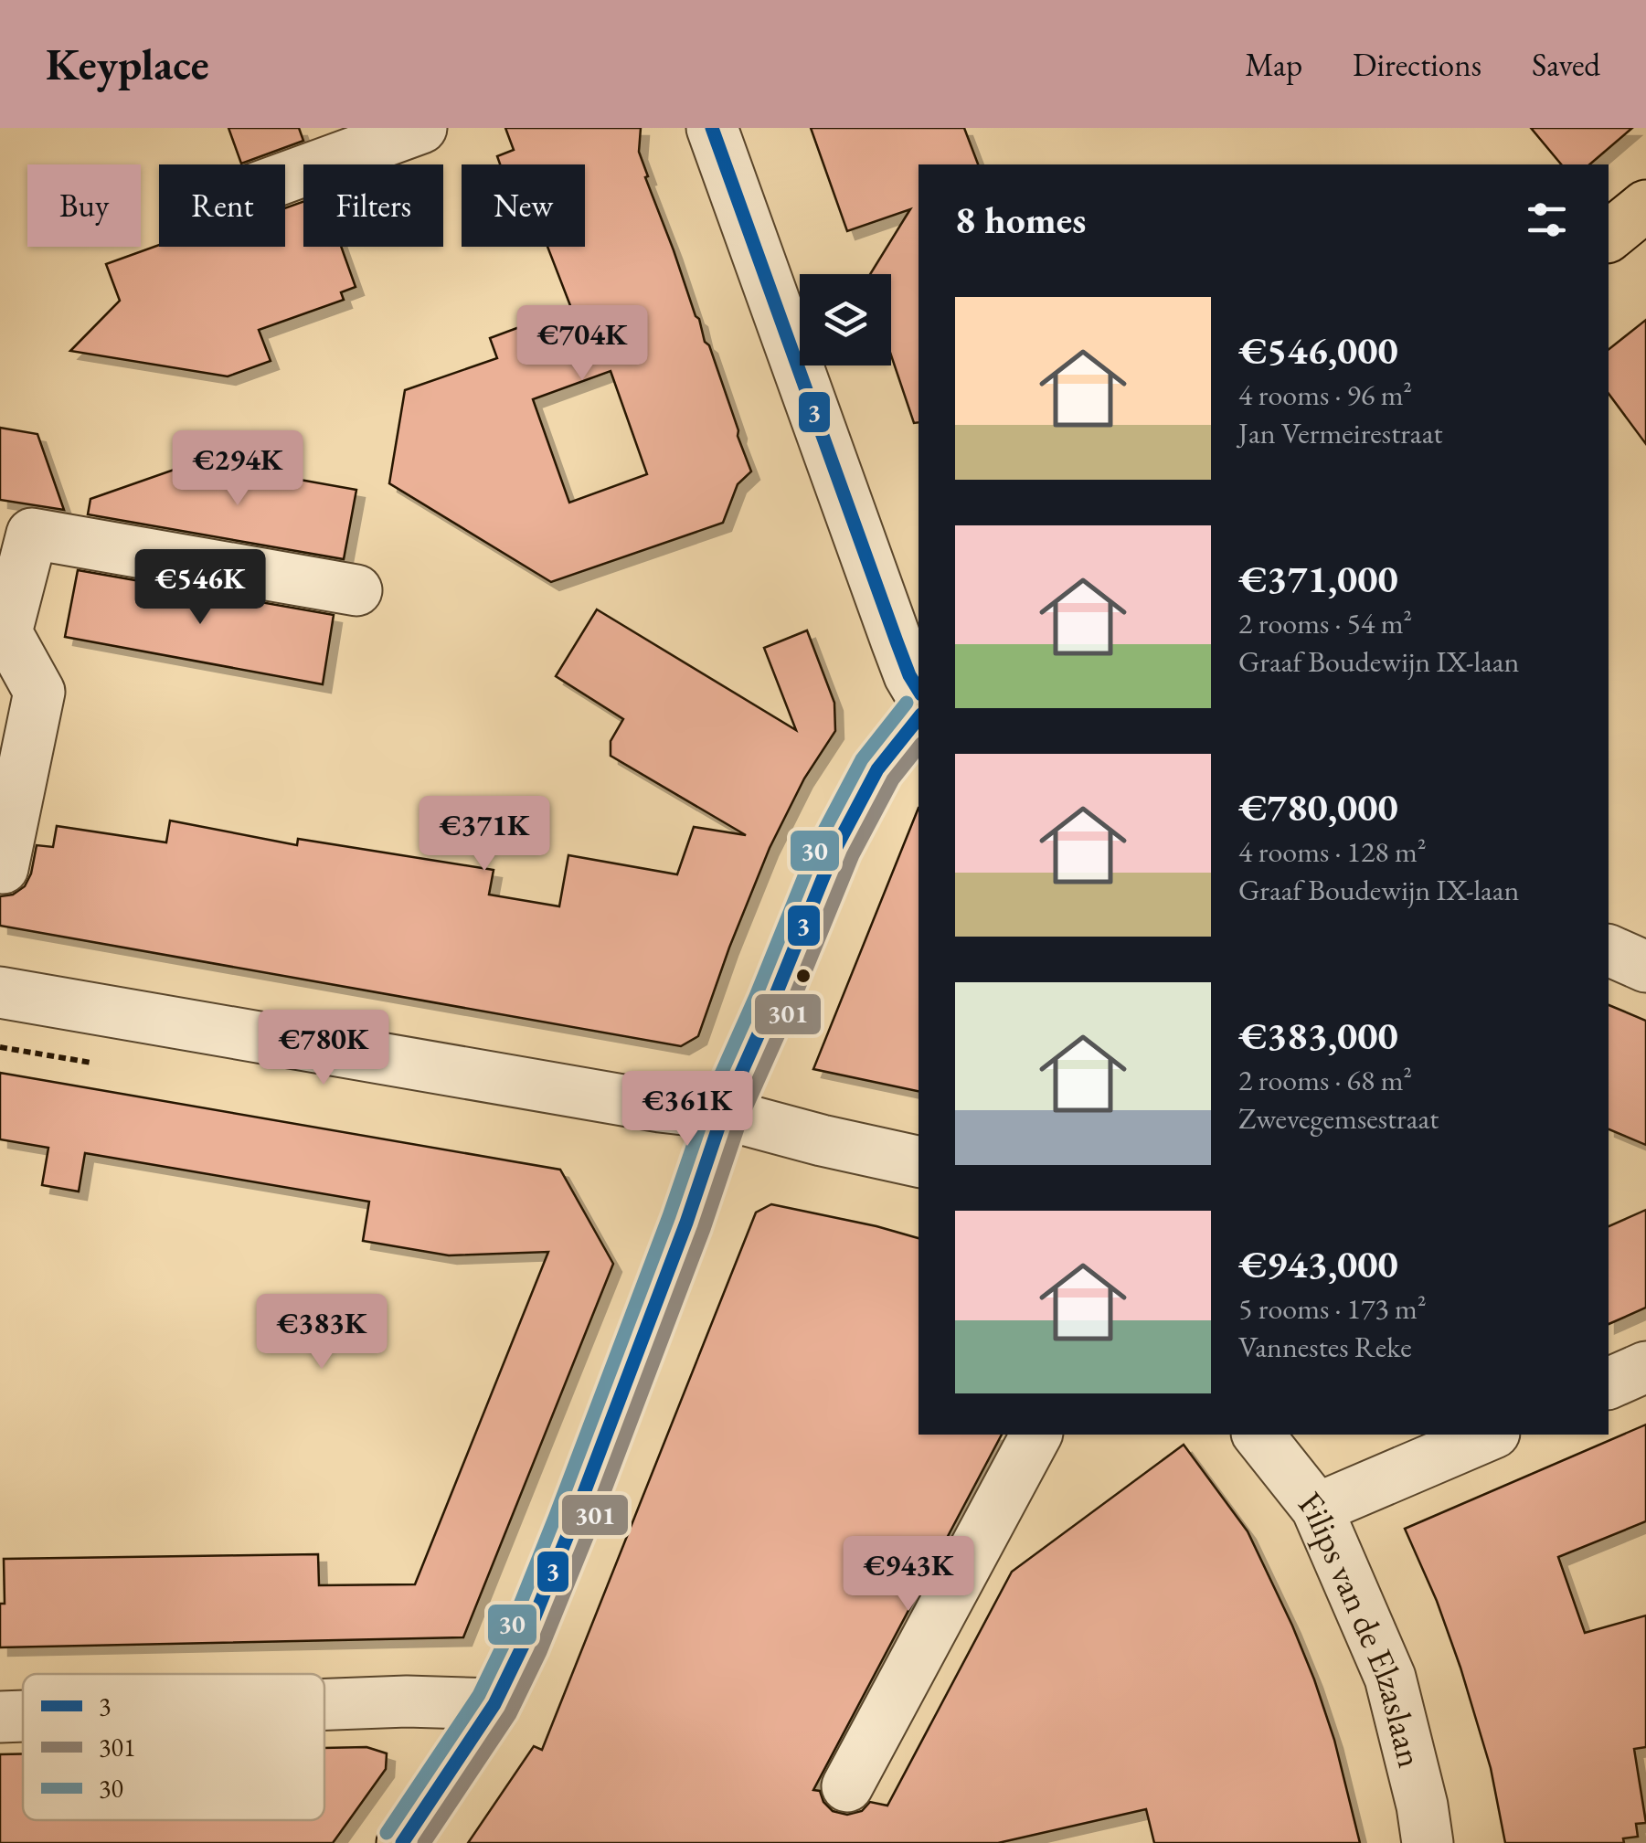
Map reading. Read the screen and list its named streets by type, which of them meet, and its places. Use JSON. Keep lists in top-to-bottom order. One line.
{"streets":{"street":["Filips van de Elzaslaan"]},"lines":["transit line 3","transit line 30","transit line 301"],"legend":["3","301","30"],"page":{"header":"Keyplace","nav":["Map","Directions","Saved"],"chip":["Buy","Rent","Filters","New"],"heading":"8 homes","list":[{"name":"€546,000","note":"4 rooms · 96 m² · Jan Vermeirestraat"},{"name":"€371,000","note":"2 rooms · 54 m² · Graaf Boudewijn IX-laan"},{"name":"€780,000","note":"4 rooms · 128 m² · Graaf Boudewijn IX-laan"},{"name":"€383,000","note":"2 rooms · 68 m² · Zwevegemsestraat"},{"name":"€943,000","note":"5 rooms · 173 m² · Vannestes Reke"}],"price":["€704K","€294K","€546K","€371K","€780K","€361K","€383K","€943K"]}}
